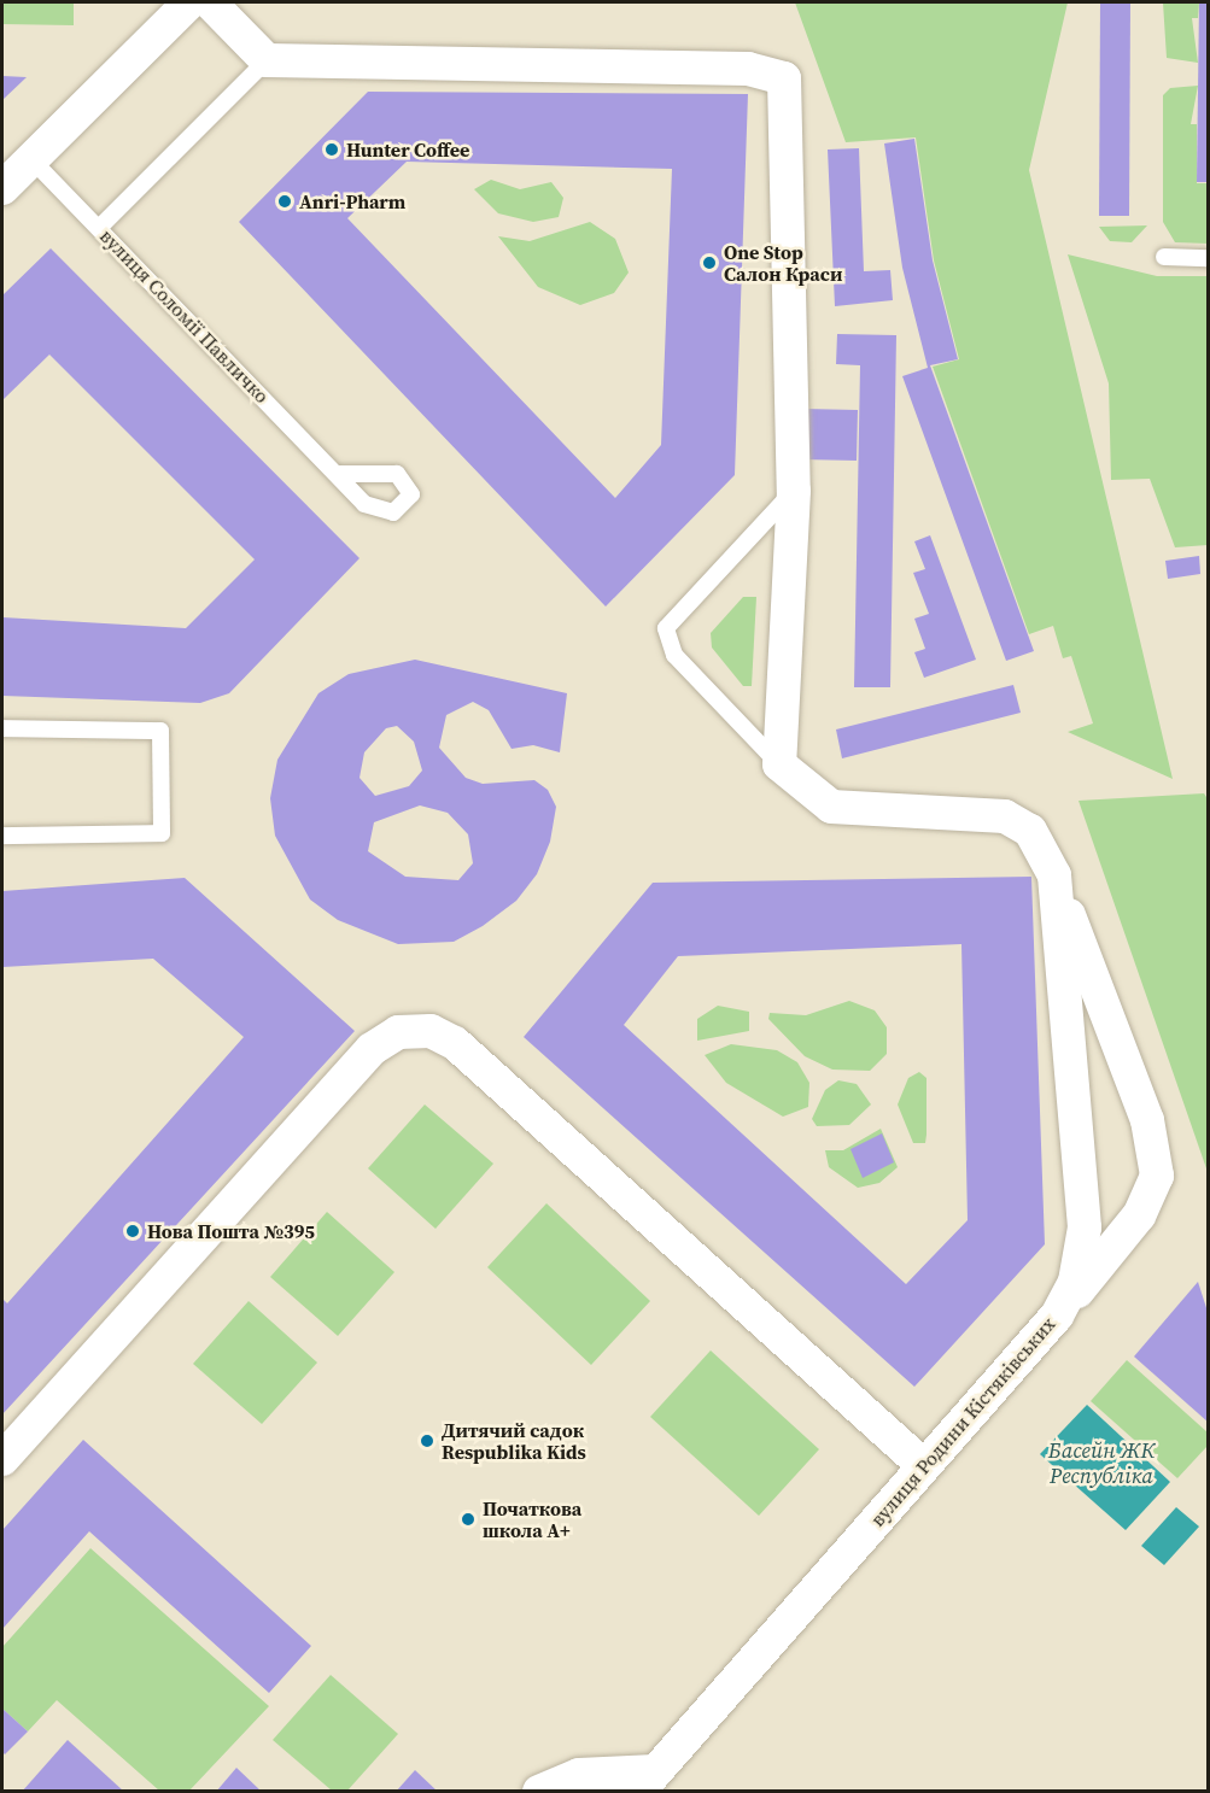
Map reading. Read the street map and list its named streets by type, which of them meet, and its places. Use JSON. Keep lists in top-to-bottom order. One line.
{"streets":{"street":["вулиця Родини Кістяківських"],"lane":["вулиця Соломії Павличко"]},"water":["Басейн ЖК Республіка"],"places":["Hunter Coffee","Anri-Pharm","One Stop Салон Краси","Нова Пошта №395","Дитячий садок Respublika Kids","Початкова школа А+"]}
